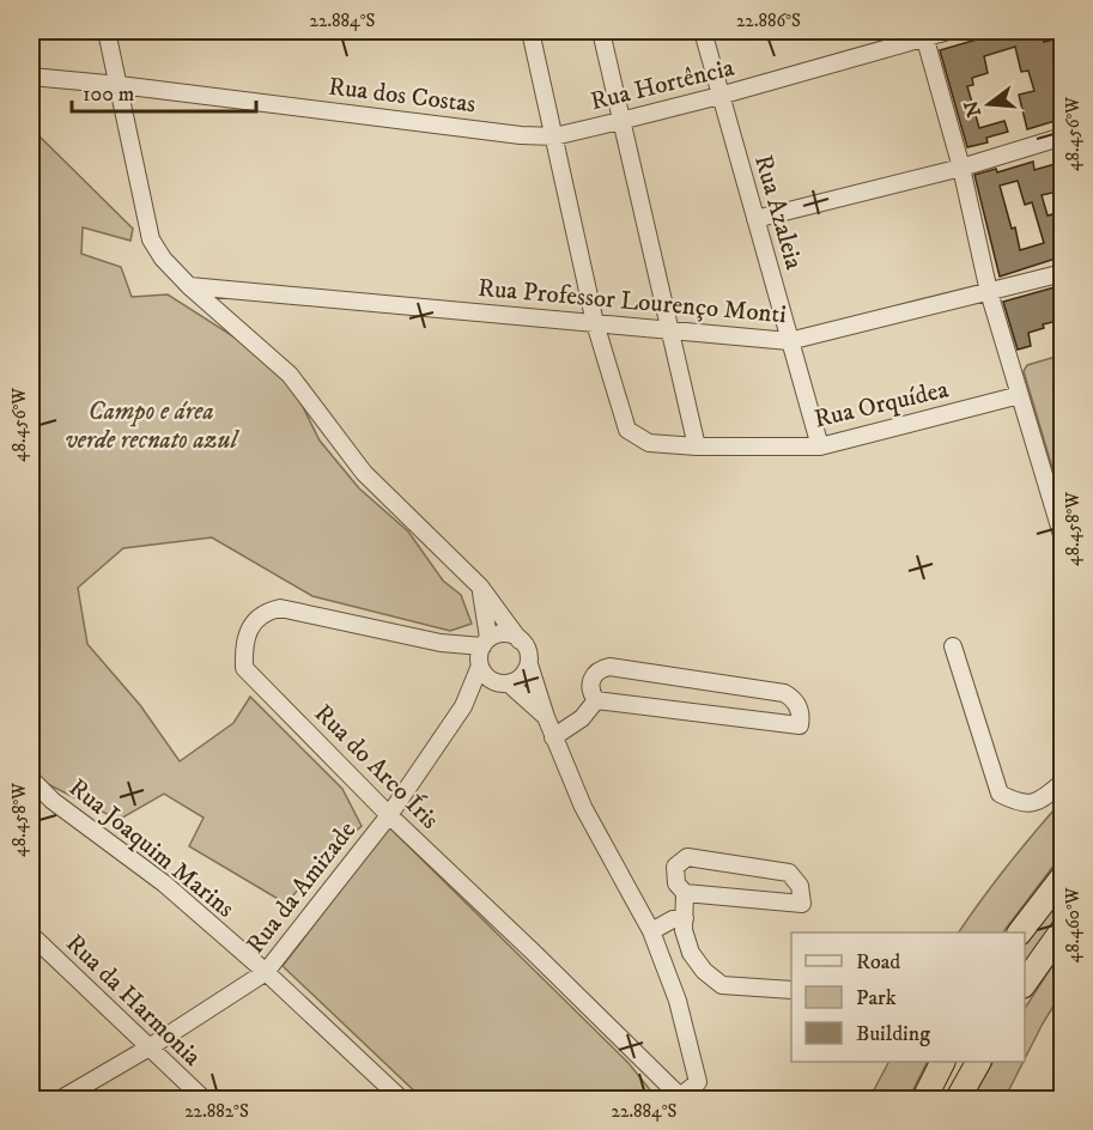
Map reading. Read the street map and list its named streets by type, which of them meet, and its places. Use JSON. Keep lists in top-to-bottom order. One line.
{"streets":{"street":["Rua Hortência","Rua dos Costas","Rua Azaleia","Rua Professor Lourenço Monti","Rua Orquídea","Rua do Arco Íris","Rua Joaquim Marins","Rua da Amizade","Rua da Harmonia"]},"crossings":[["Rua Hortência","Rua dos Costas"],["Rua Hortência","Rua Azaleia"],["Rua Azaleia","Rua Professor Lourenço Monti"],["Rua Azaleia","Rua Orquídea"],["Rua Professor Lourenço Monti","Rua Orquídea"],["Rua do Arco Íris","Rua da Amizade"],["Rua Joaquim Marins","Rua da Amizade"],["Rua da Amizade","Rua da Harmonia"]],"parks":["Campo e área verde recnato azul"],"legend":["Road","Park","Building"],"scale_bar":"100 m","north":"left","coordinates":["22.884°S","22.886°S","48.456°W","48.458°W","48.460°W","22.882°S"]}
